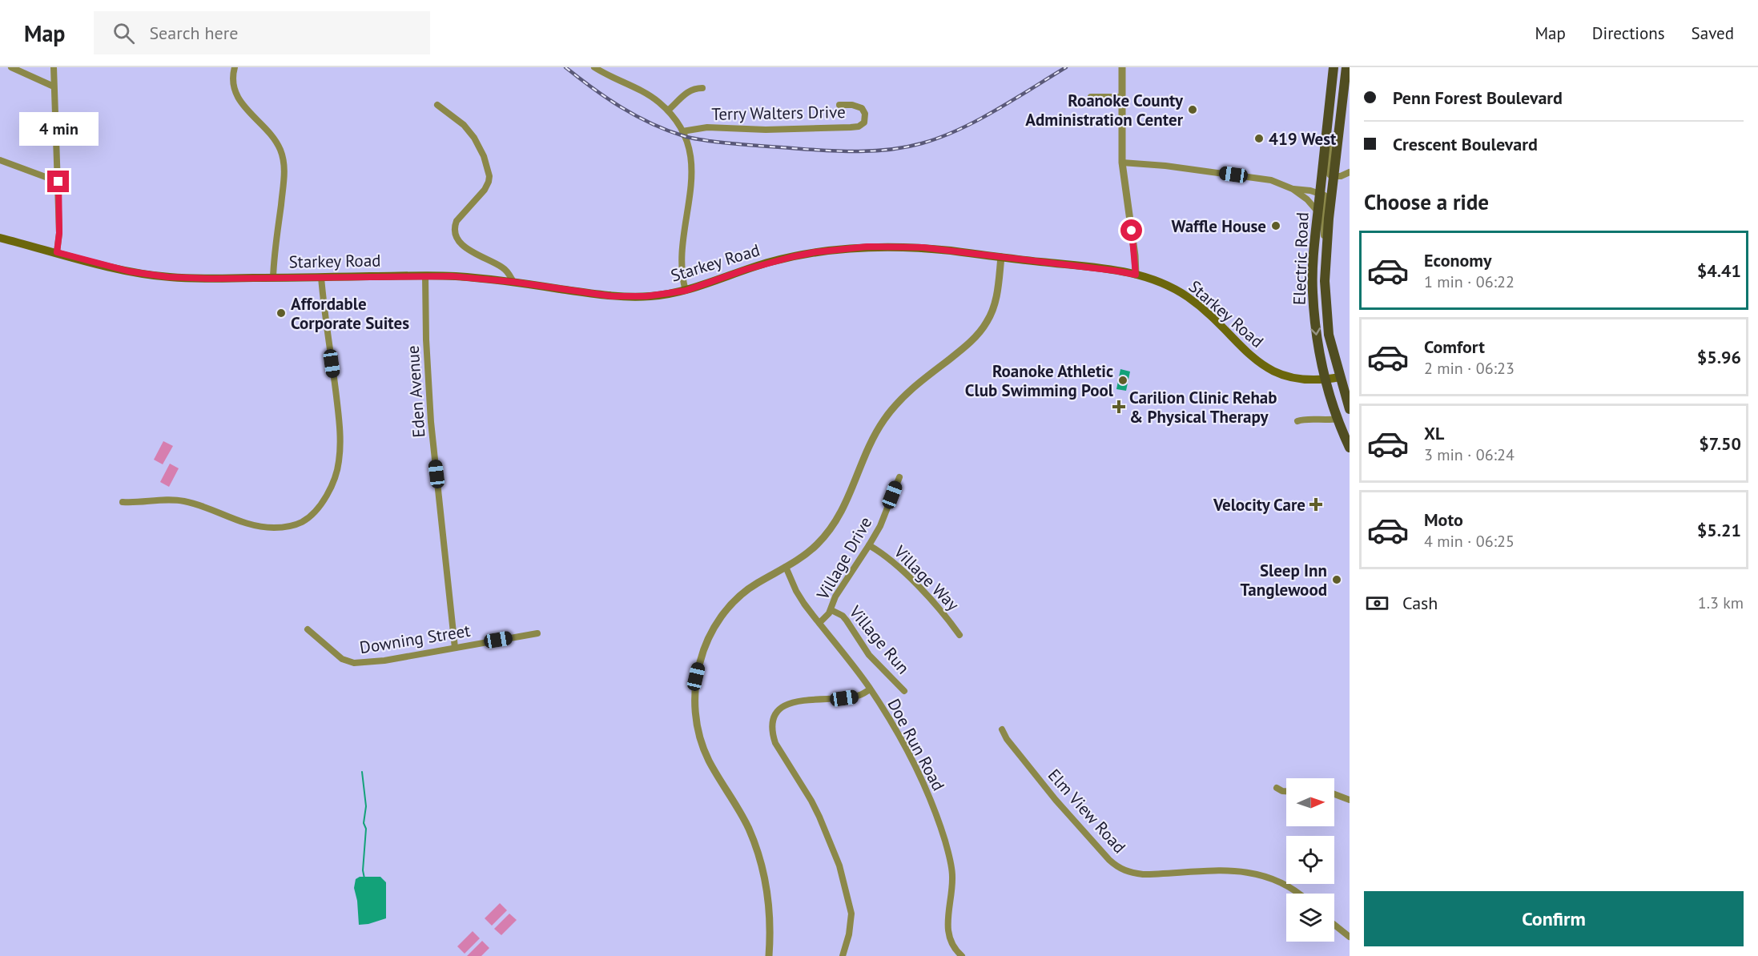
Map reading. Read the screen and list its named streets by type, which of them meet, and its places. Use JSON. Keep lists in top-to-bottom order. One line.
{"streets":{"main road":["Electric Road","Starkey Road"],"street":["Terry Walters Drive","Eden Avenue","Village Drive","Village Way","Downing Street","Village Run","Doe Run Road","Elm View Road"]},"crossings":[["Electric Road","Starkey Road"],["Starkey Road","Eden Avenue"],["Eden Avenue","Downing Street"],["Village Drive","Village Way"],["Village Drive","Village Run"],["Village Drive","Doe Run Road"]],"places":{"other":["Roanoke County Administration Center","419 West","Waffle House","Affordable Corporate Suites","Roanoke Athletic Club Swimming Pool","Sleep Inn Tanglewood"],"health":["Carilion Clinic Rehab & Physical Therapy","Velocity Care"]},"north":"right","page":{"header":"Map","search":"Search here","nav":["Map","Directions","Saved"],"banner":["Penn Forest Boulevard","Crescent Boulevard"],"bubble":"4 min","heading":"Choose a ride","list":[{"name":"Economy","note":"1 min · 06:22","value":"$4.41"},{"name":"Comfort","note":"2 min · 06:23","value":"$5.96"},{"name":"XL","note":"3 min · 06:24","value":"$7.50"},{"name":"Moto","note":"4 min · 06:25","value":"$5.21"}],"pay":["Cash","1.3 km"],"buttons":"Confirm"}}
